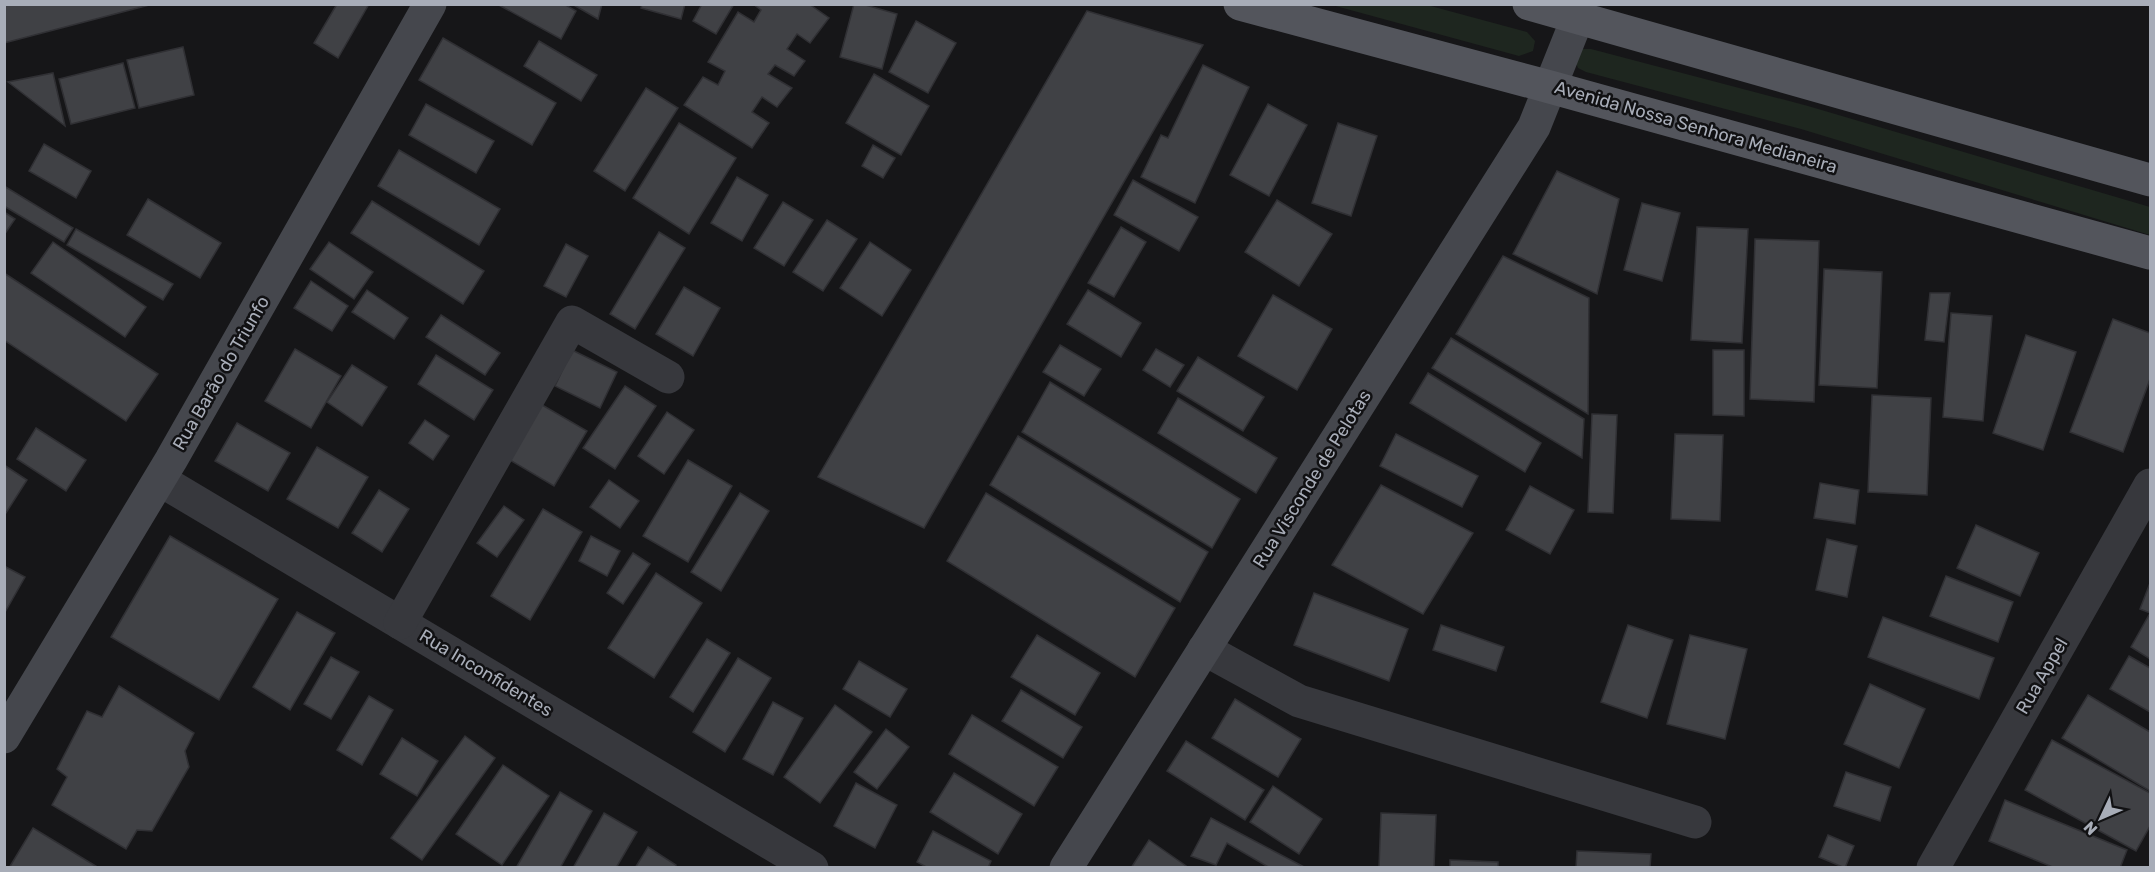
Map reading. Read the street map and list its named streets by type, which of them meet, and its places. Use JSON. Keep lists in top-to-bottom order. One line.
{"streets":{"main road":["Avenida Nossa Senhora Medianeira"],"street":["Rua Barão do Triunfo","Rua Visconde de Pelotas","Rua Inconfidentes","Rua Appel"]},"crossings":[["Avenida Nossa Senhora Medianeira","Rua Visconde de Pelotas"],["Rua Barão do Triunfo","Rua Inconfidentes"]],"north":"bottom left"}
